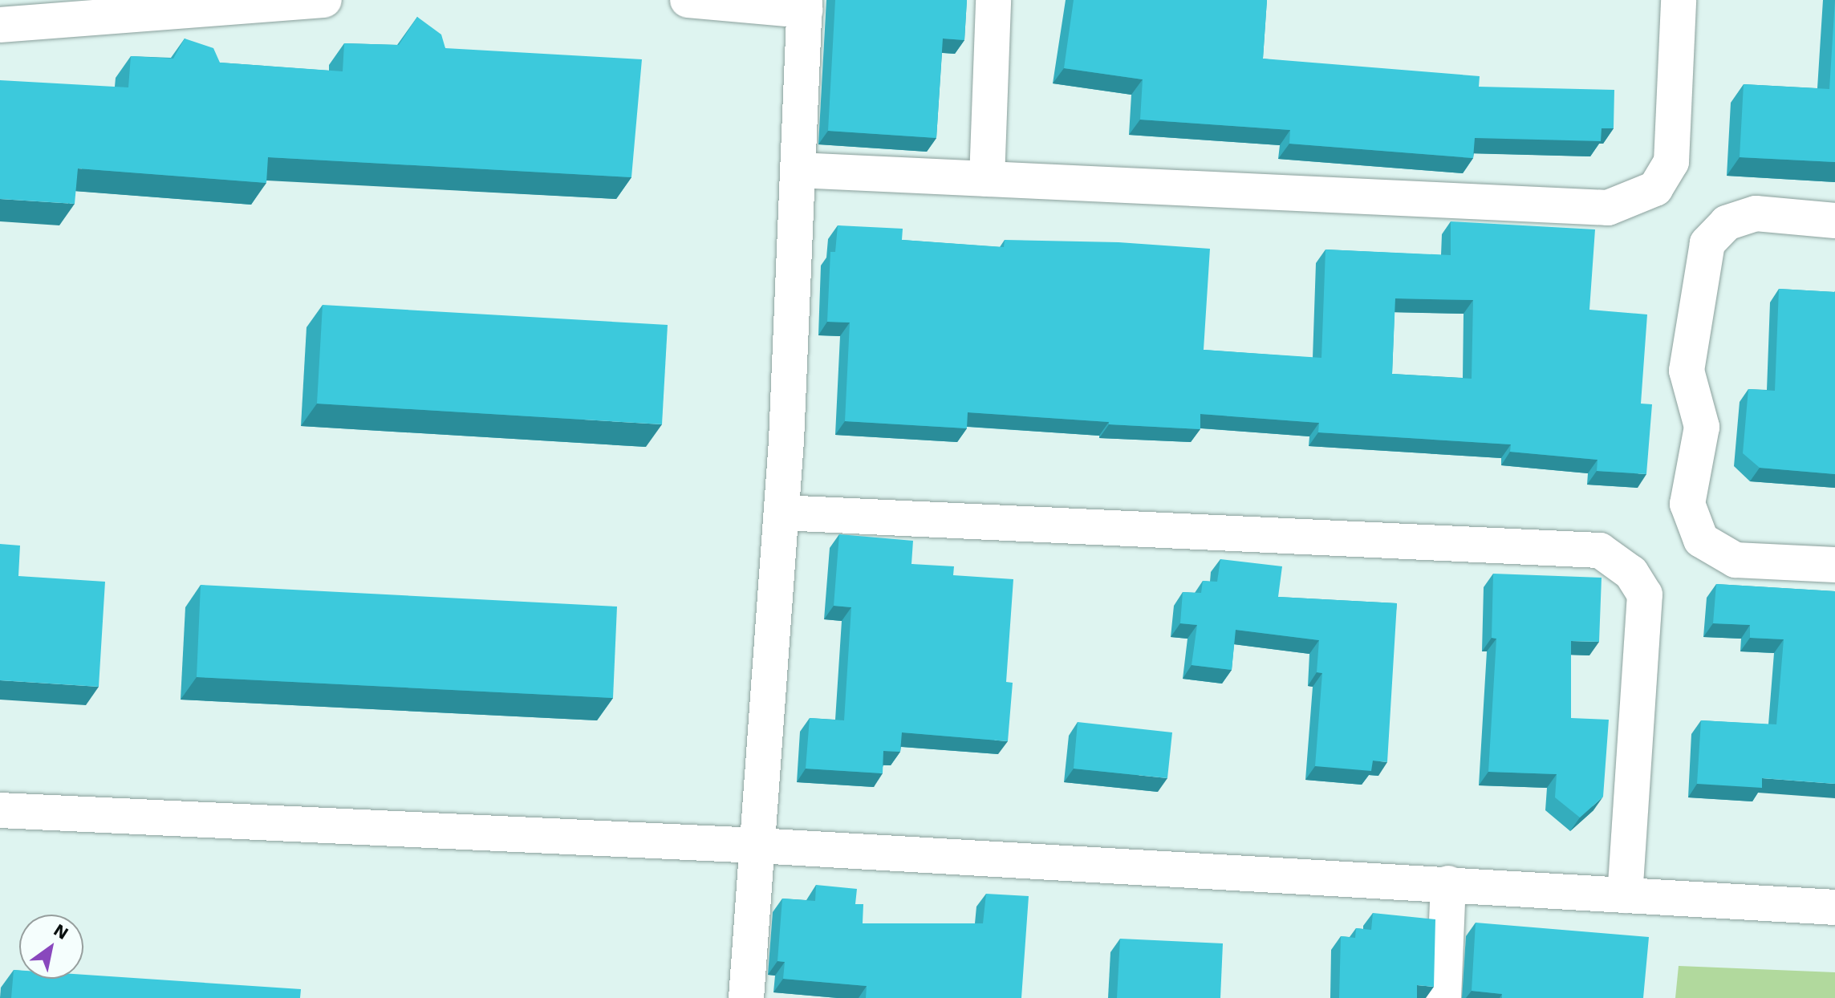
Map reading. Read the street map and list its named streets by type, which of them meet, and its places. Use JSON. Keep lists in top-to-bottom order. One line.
{"north":"top right"}
